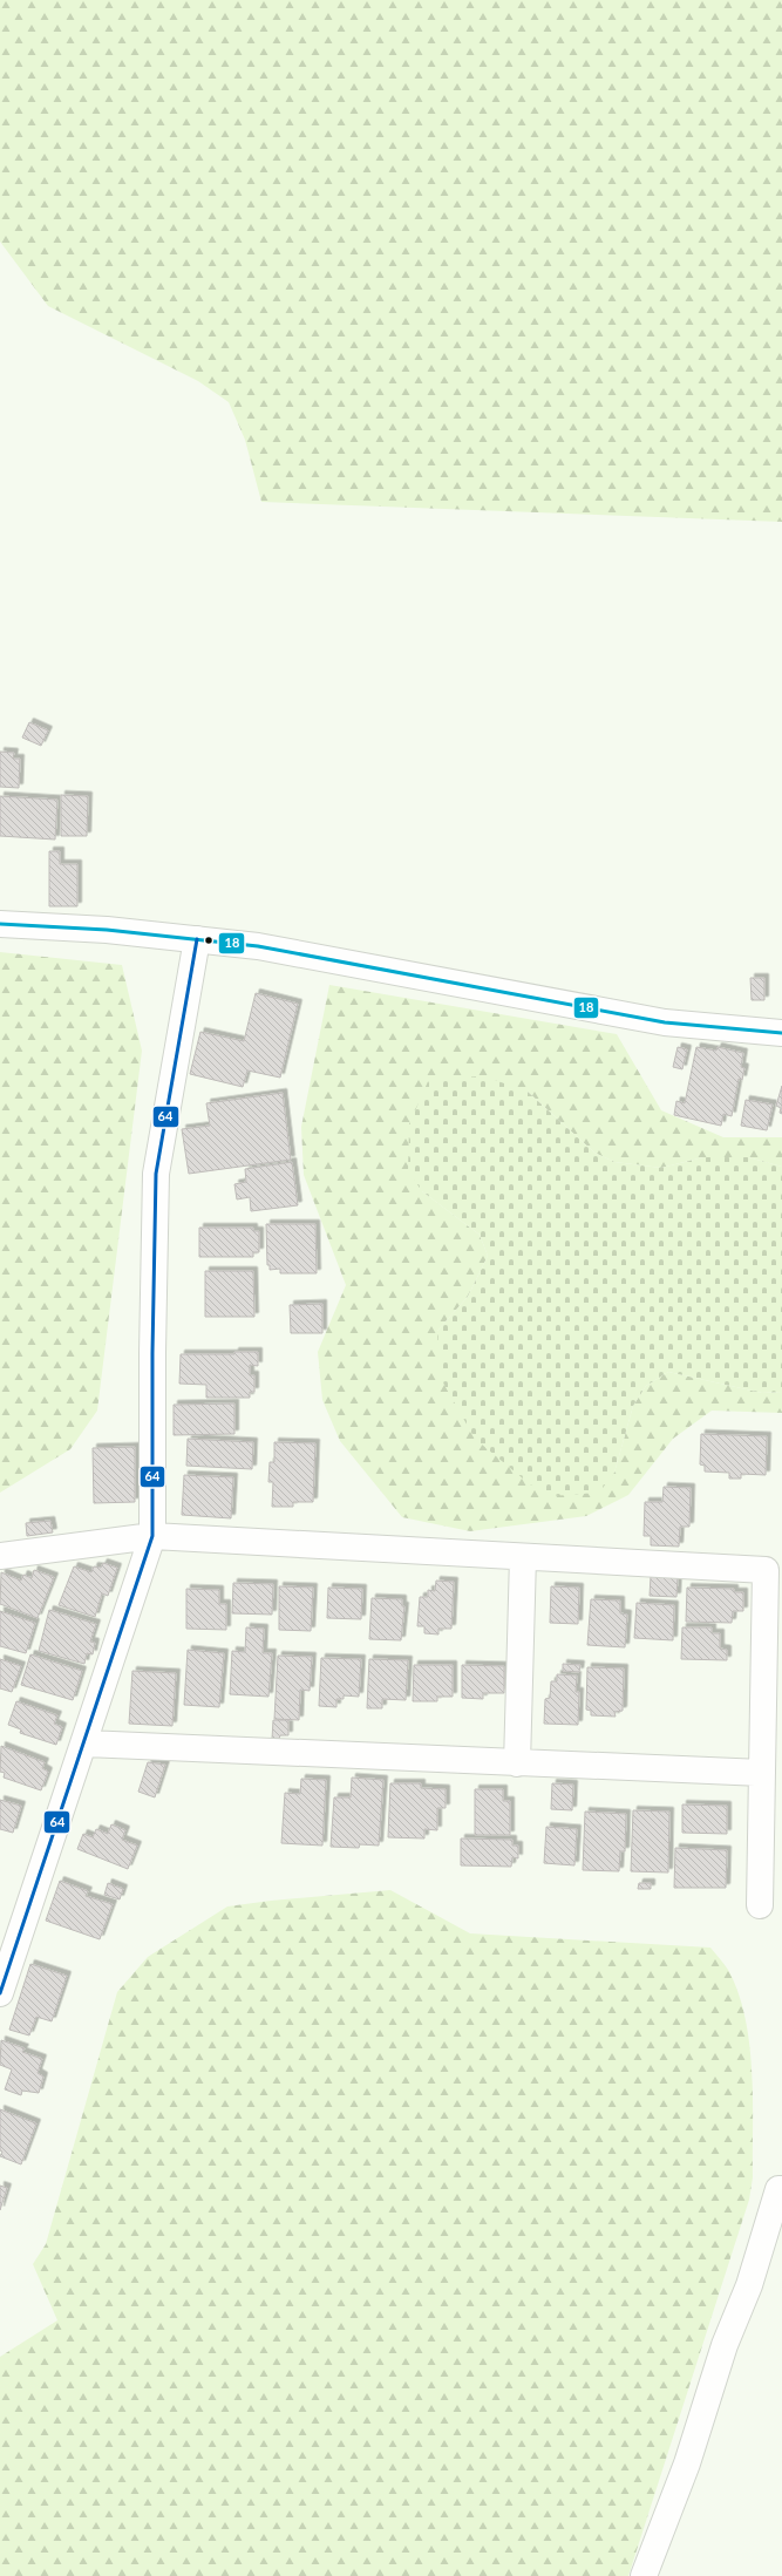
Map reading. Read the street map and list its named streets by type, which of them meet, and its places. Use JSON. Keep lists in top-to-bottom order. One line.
{"lines":["transit line 18","transit line 64"]}
